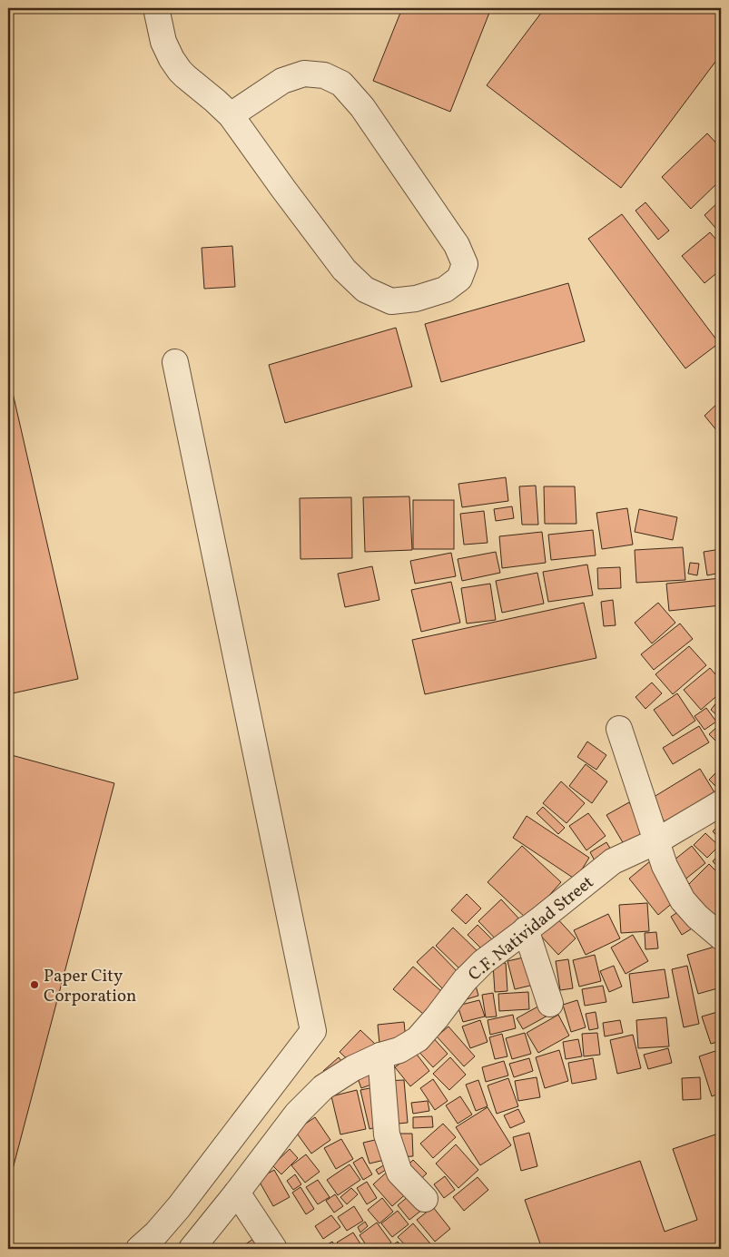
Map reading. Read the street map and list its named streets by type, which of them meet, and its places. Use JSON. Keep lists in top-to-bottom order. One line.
{"streets":{"street":["C.F. Natividad Street"]},"places":["Paper City Corporation"]}
